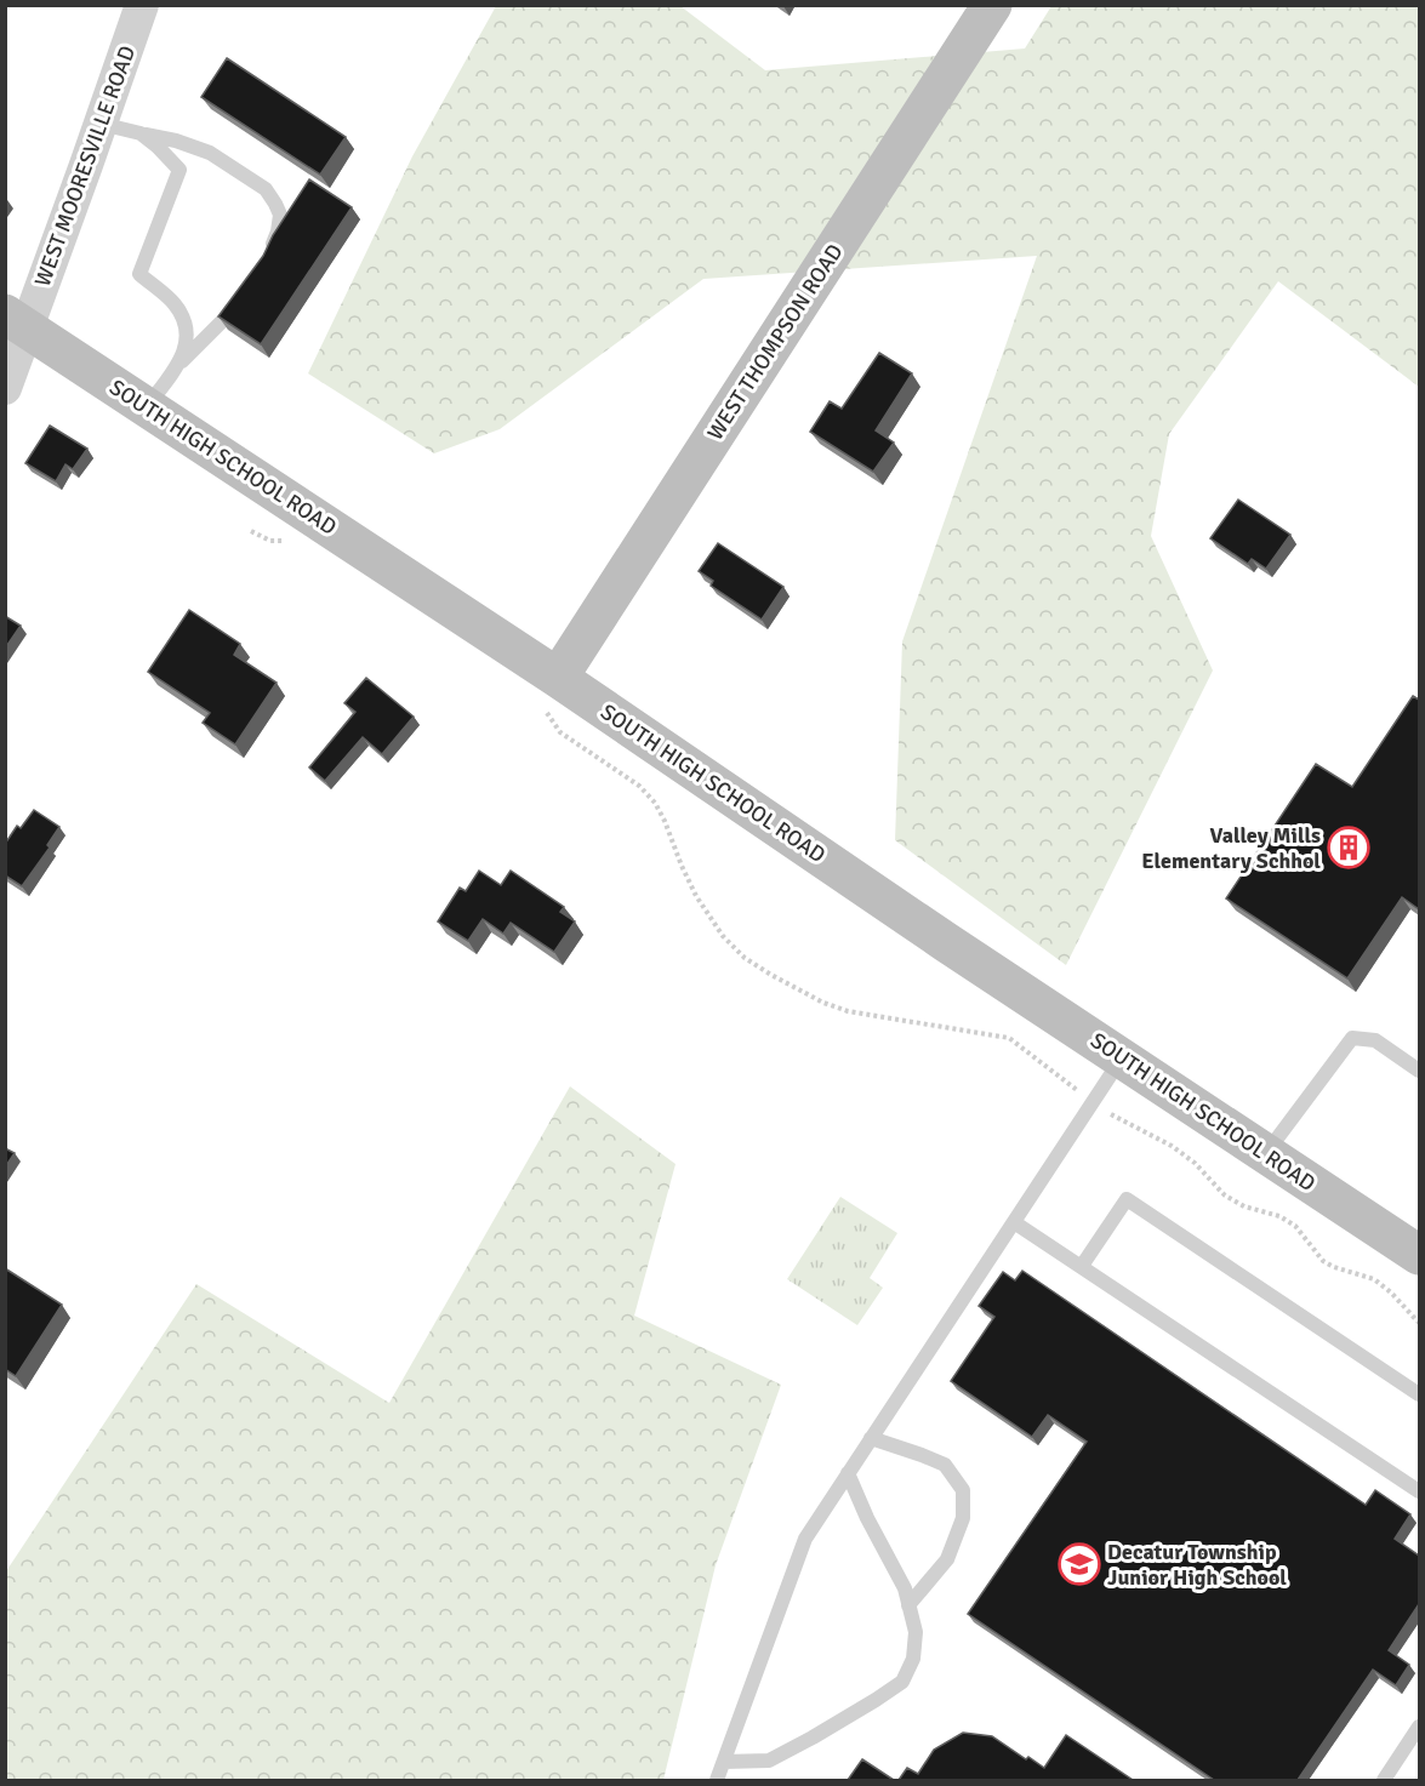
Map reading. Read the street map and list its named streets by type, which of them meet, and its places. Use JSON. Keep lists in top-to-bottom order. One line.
{"streets":{"main road":["WEST THOMPSON ROAD","SOUTH HIGH SCHOOL ROAD"],"street":["WEST MOORESVILLE ROAD"]},"crossings":[["WEST MOORESVILLE ROAD","SOUTH HIGH SCHOOL ROAD"],["WEST THOMPSON ROAD","SOUTH HIGH SCHOOL ROAD"]],"places":{"building":["Valley Mills Elementary Schhol"],"school or university":["Decatur Township Junior High School"]}}
